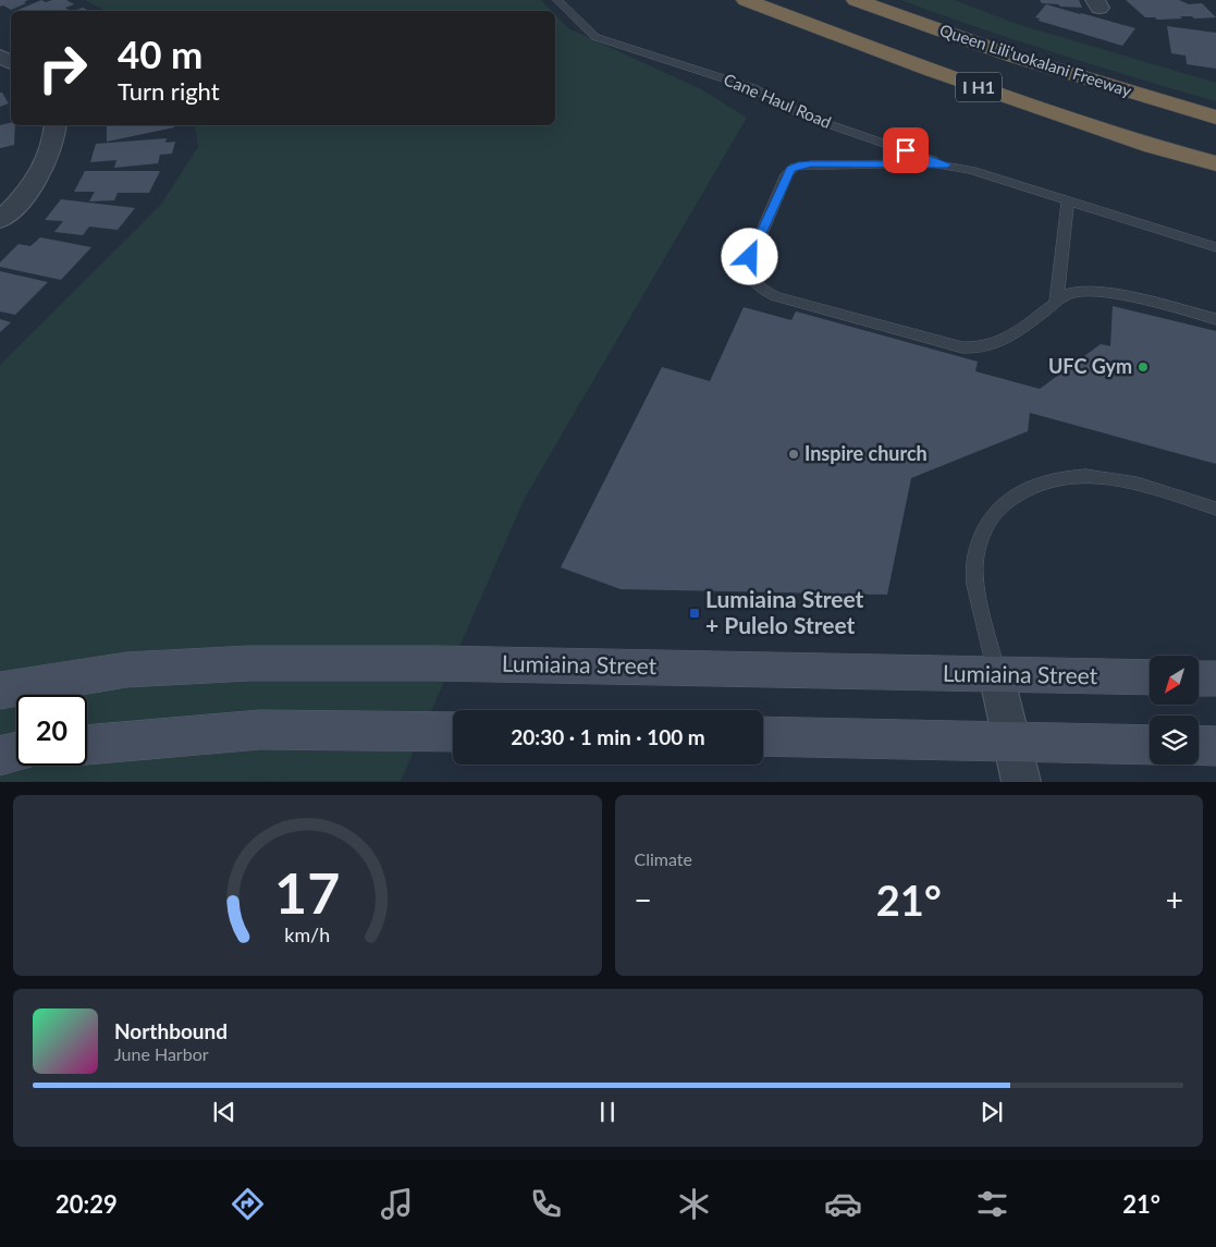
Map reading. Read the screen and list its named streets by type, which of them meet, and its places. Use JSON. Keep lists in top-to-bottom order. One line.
{"streets":{"highway":["Queen Liliʻuokalani Freeway","I H1"],"main road":["Lumiaina Street"],"lane":["Cane Haul Road"]},"places":{"other":["UFC Gym","Inspire church"],"transit":["Lumiaina Street + Pulelo Street"]},"north":"bottom left","page":{"turn":["40 m","Turn right"],"limit":"20","trip":"20:30 · 1 min · 100 m","tile":"Climate","heat":["−","21°","+"],"song":["Northbound","June Harbor"],"tabs":["20:29","21°"],"gauge":["17","km/h"]}}
